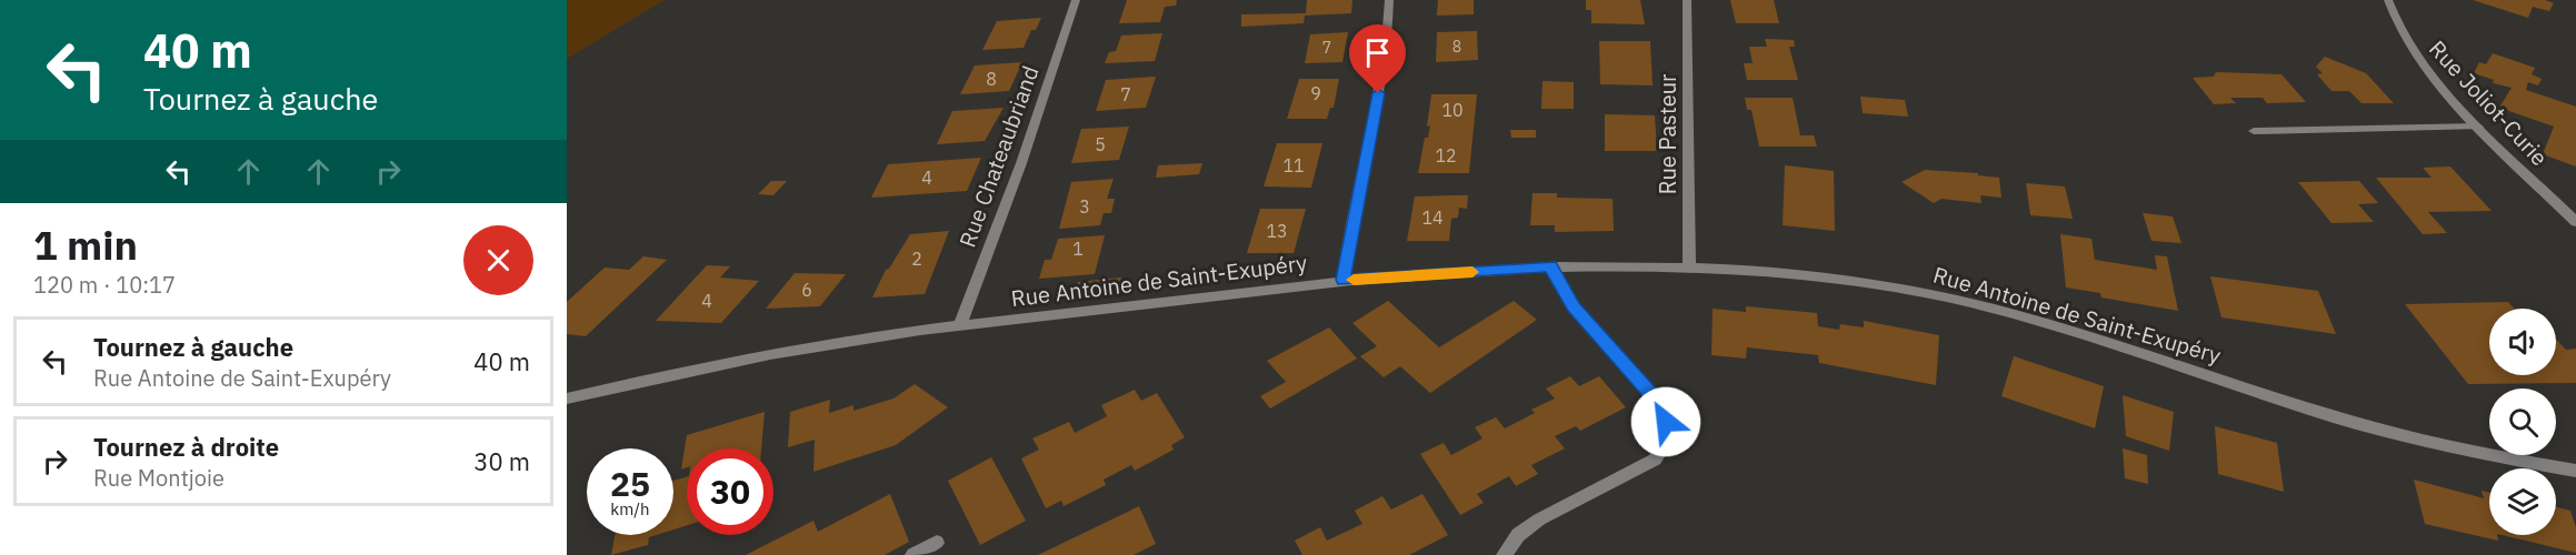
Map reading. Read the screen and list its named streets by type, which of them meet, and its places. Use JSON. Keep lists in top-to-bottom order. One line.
{"streets":{"street":["Rue Joliot-Curie","Rue Pasteur","Rue Chateaubriand","Rue Antoine de Saint-Exupéry"]},"crossings":[["Rue Pasteur","Rue Antoine de Saint-Exupéry"],["Rue Chateaubriand","Rue Antoine de Saint-Exupéry"]],"house_numbers":["8","7","8","9","7","10","5","12","11","4","3","14","13","1","2","6","4"],"page":{"turn":["40 m","Tournez à gauche"],"heading":["1 min","120 m · 10:17"],"list":[{"name":"Tournez à gauche","note":"Rue Antoine de Saint-Exupéry","value":"40 m"},{"name":"Tournez à droite","note":"Rue Montjoie","value":"30 m"}],"speed":"25 km/h","limit":"30"}}
